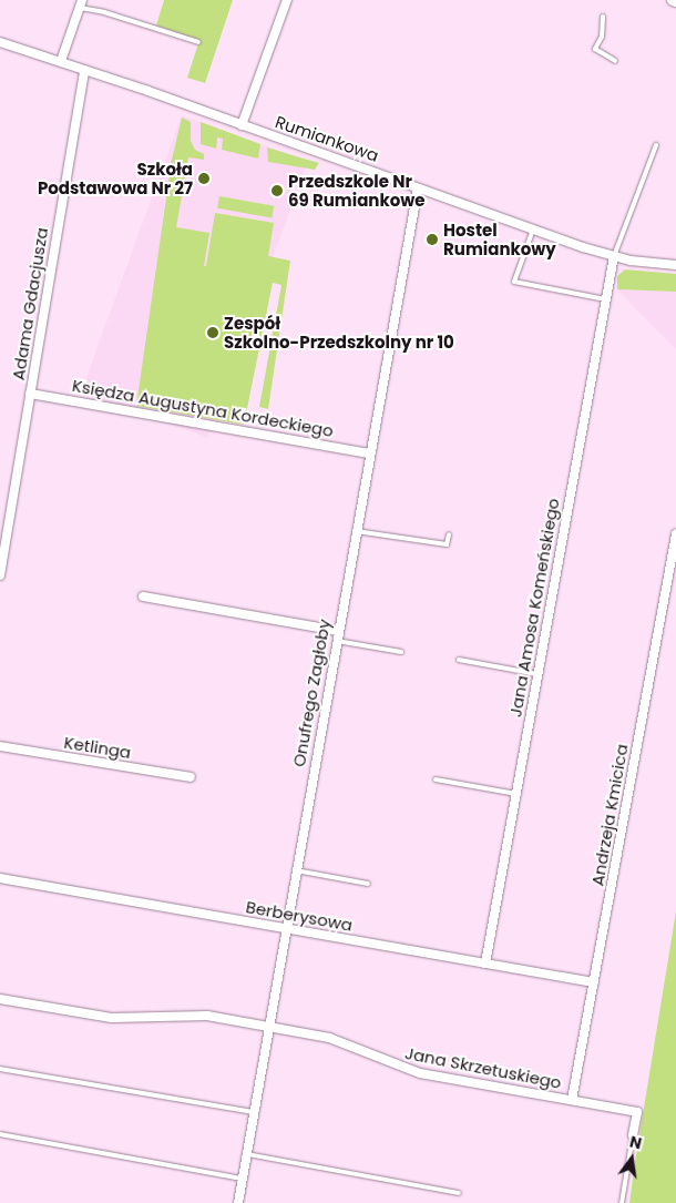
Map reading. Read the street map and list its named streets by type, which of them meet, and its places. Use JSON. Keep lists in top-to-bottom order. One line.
{"streets":{"street":["Rumiankowa","Adama Gdacjusza","Księdza Augustyna Kordeckiego","Jana Amosa Komeńskiego","Onufrego Zagłoby","Ketlinga","Andrzeja Kmicica","Berberysowa","Jana Skrzetuskiego"]},"crossings":[["Rumiankowa","Adama Gdacjusza"],["Rumiankowa","Jana Amosa Komeńskiego"],["Rumiankowa","Onufrego Zagłoby"],["Adama Gdacjusza","Księdza Augustyna Kordeckiego"],["Księdza Augustyna Kordeckiego","Onufrego Zagłoby"],["Jana Amosa Komeńskiego","Berberysowa"],["Onufrego Zagłoby","Berberysowa"],["Onufrego Zagłoby","Jana Skrzetuskiego"],["Andrzeja Kmicica","Berberysowa"],["Andrzeja Kmicica","Jana Skrzetuskiego"]],"places":["Szkoła Podstawowa Nr 27","Przedszkole Nr 69 Rumiankowe","Hostel Rumiankowy","Zespół Szkolno-Przedszkolny nr 10"],"north":"top"}
